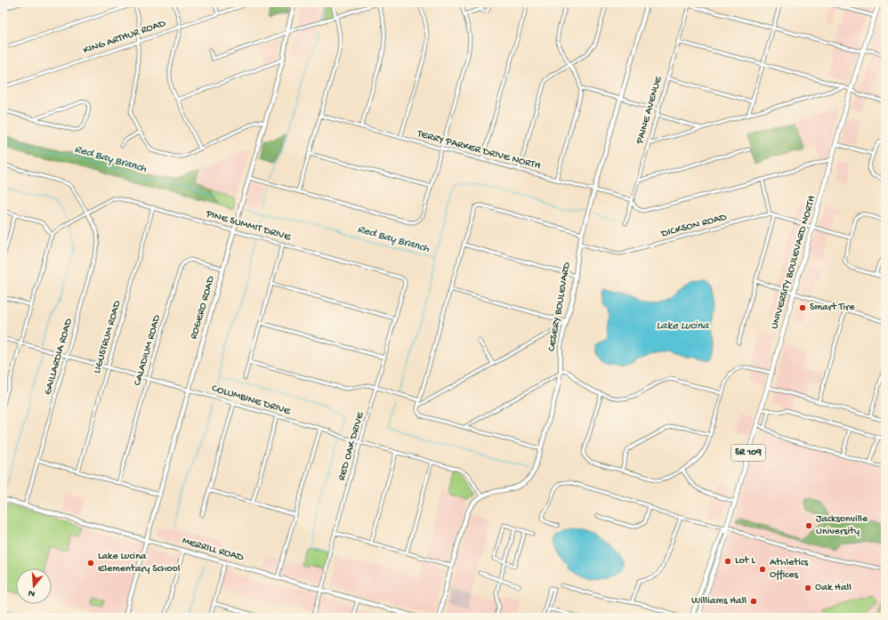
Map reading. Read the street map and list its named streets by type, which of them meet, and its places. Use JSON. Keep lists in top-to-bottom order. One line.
{"streets":{"main road":["UNIVERSITY BOULEVARD NORTH","CESERY BOULEVARD","ROGERO ROAD","SR 109","MERRILL ROAD"],"street":["KING ARTHUR ROAD","PAINE AVENUE","TERRY PARKER DRIVE NORTH","PINE SUMMIT DRIVE","DICKSON ROAD","LIGUSTRUM ROAD","CALADIUM ROAD","GAILLARDIA ROAD","COLUMBINE DRIVE","RED OAK DRIVE"]},"crossings":[["PAINE AVENUE","TERRY PARKER DRIVE NORTH"],["TERRY PARKER DRIVE NORTH","CESERY BOULEVARD"],["PINE SUMMIT DRIVE","ROGERO ROAD"],["PINE SUMMIT DRIVE","LIGUSTRUM ROAD"],["PINE SUMMIT DRIVE","GAILLARDIA ROAD"],["PINE SUMMIT DRIVE","RED OAK DRIVE"],["DICKSON ROAD","CESERY BOULEVARD"],["CESERY BOULEVARD","COLUMBINE DRIVE"],["ROGERO ROAD","CALADIUM ROAD"],["ROGERO ROAD","COLUMBINE DRIVE"],["ROGERO ROAD","MERRILL ROAD"],["LIGUSTRUM ROAD","COLUMBINE DRIVE"],["CALADIUM ROAD","COLUMBINE DRIVE"],["GAILLARDIA ROAD","COLUMBINE DRIVE"],["GAILLARDIA ROAD","MERRILL ROAD"],["COLUMBINE DRIVE","RED OAK DRIVE"],["RED OAK DRIVE","MERRILL ROAD"]],"water":["Red Bay Branch","Lake Lucina"],"places":["Smart Tire","Jacksonville University","Lot L","Lake Lucina Elementary School","Athletics Offices","Oak Hall","Williams Hall"],"north":"bottom"}
